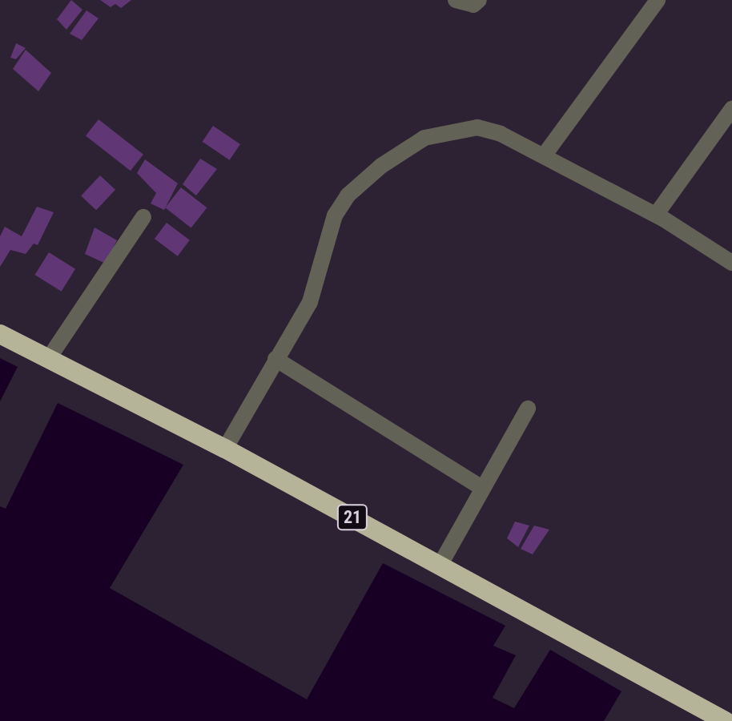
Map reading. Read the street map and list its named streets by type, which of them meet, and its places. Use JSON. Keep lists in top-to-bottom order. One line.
{"streets":{"highway":["21"]}}
